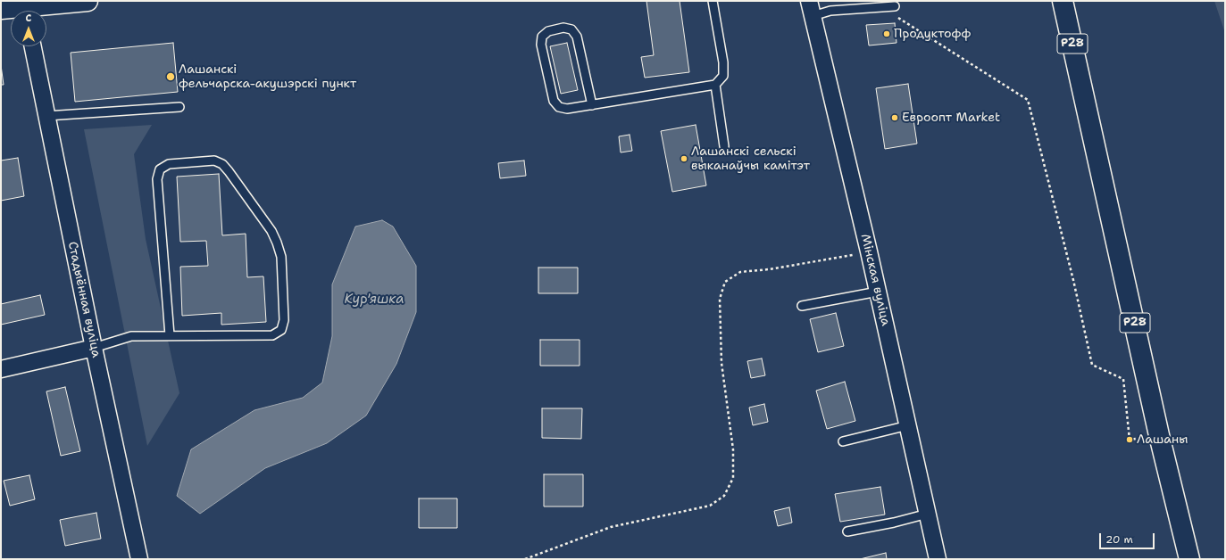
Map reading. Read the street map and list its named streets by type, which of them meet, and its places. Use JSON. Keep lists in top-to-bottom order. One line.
{"streets":{"main road":["Р28"],"street":["Мінская вуліца","Стадыённая вуліца"]},"water":["Кур'яшка"],"places":["Продуктофф","Лашанскі фельчарска-акушэрскі пункт","Евроопт Market","Лашанскі сельскі выканаўчы камітэт","Лашаны"],"scale_bar":"20 m","north":"top"}
